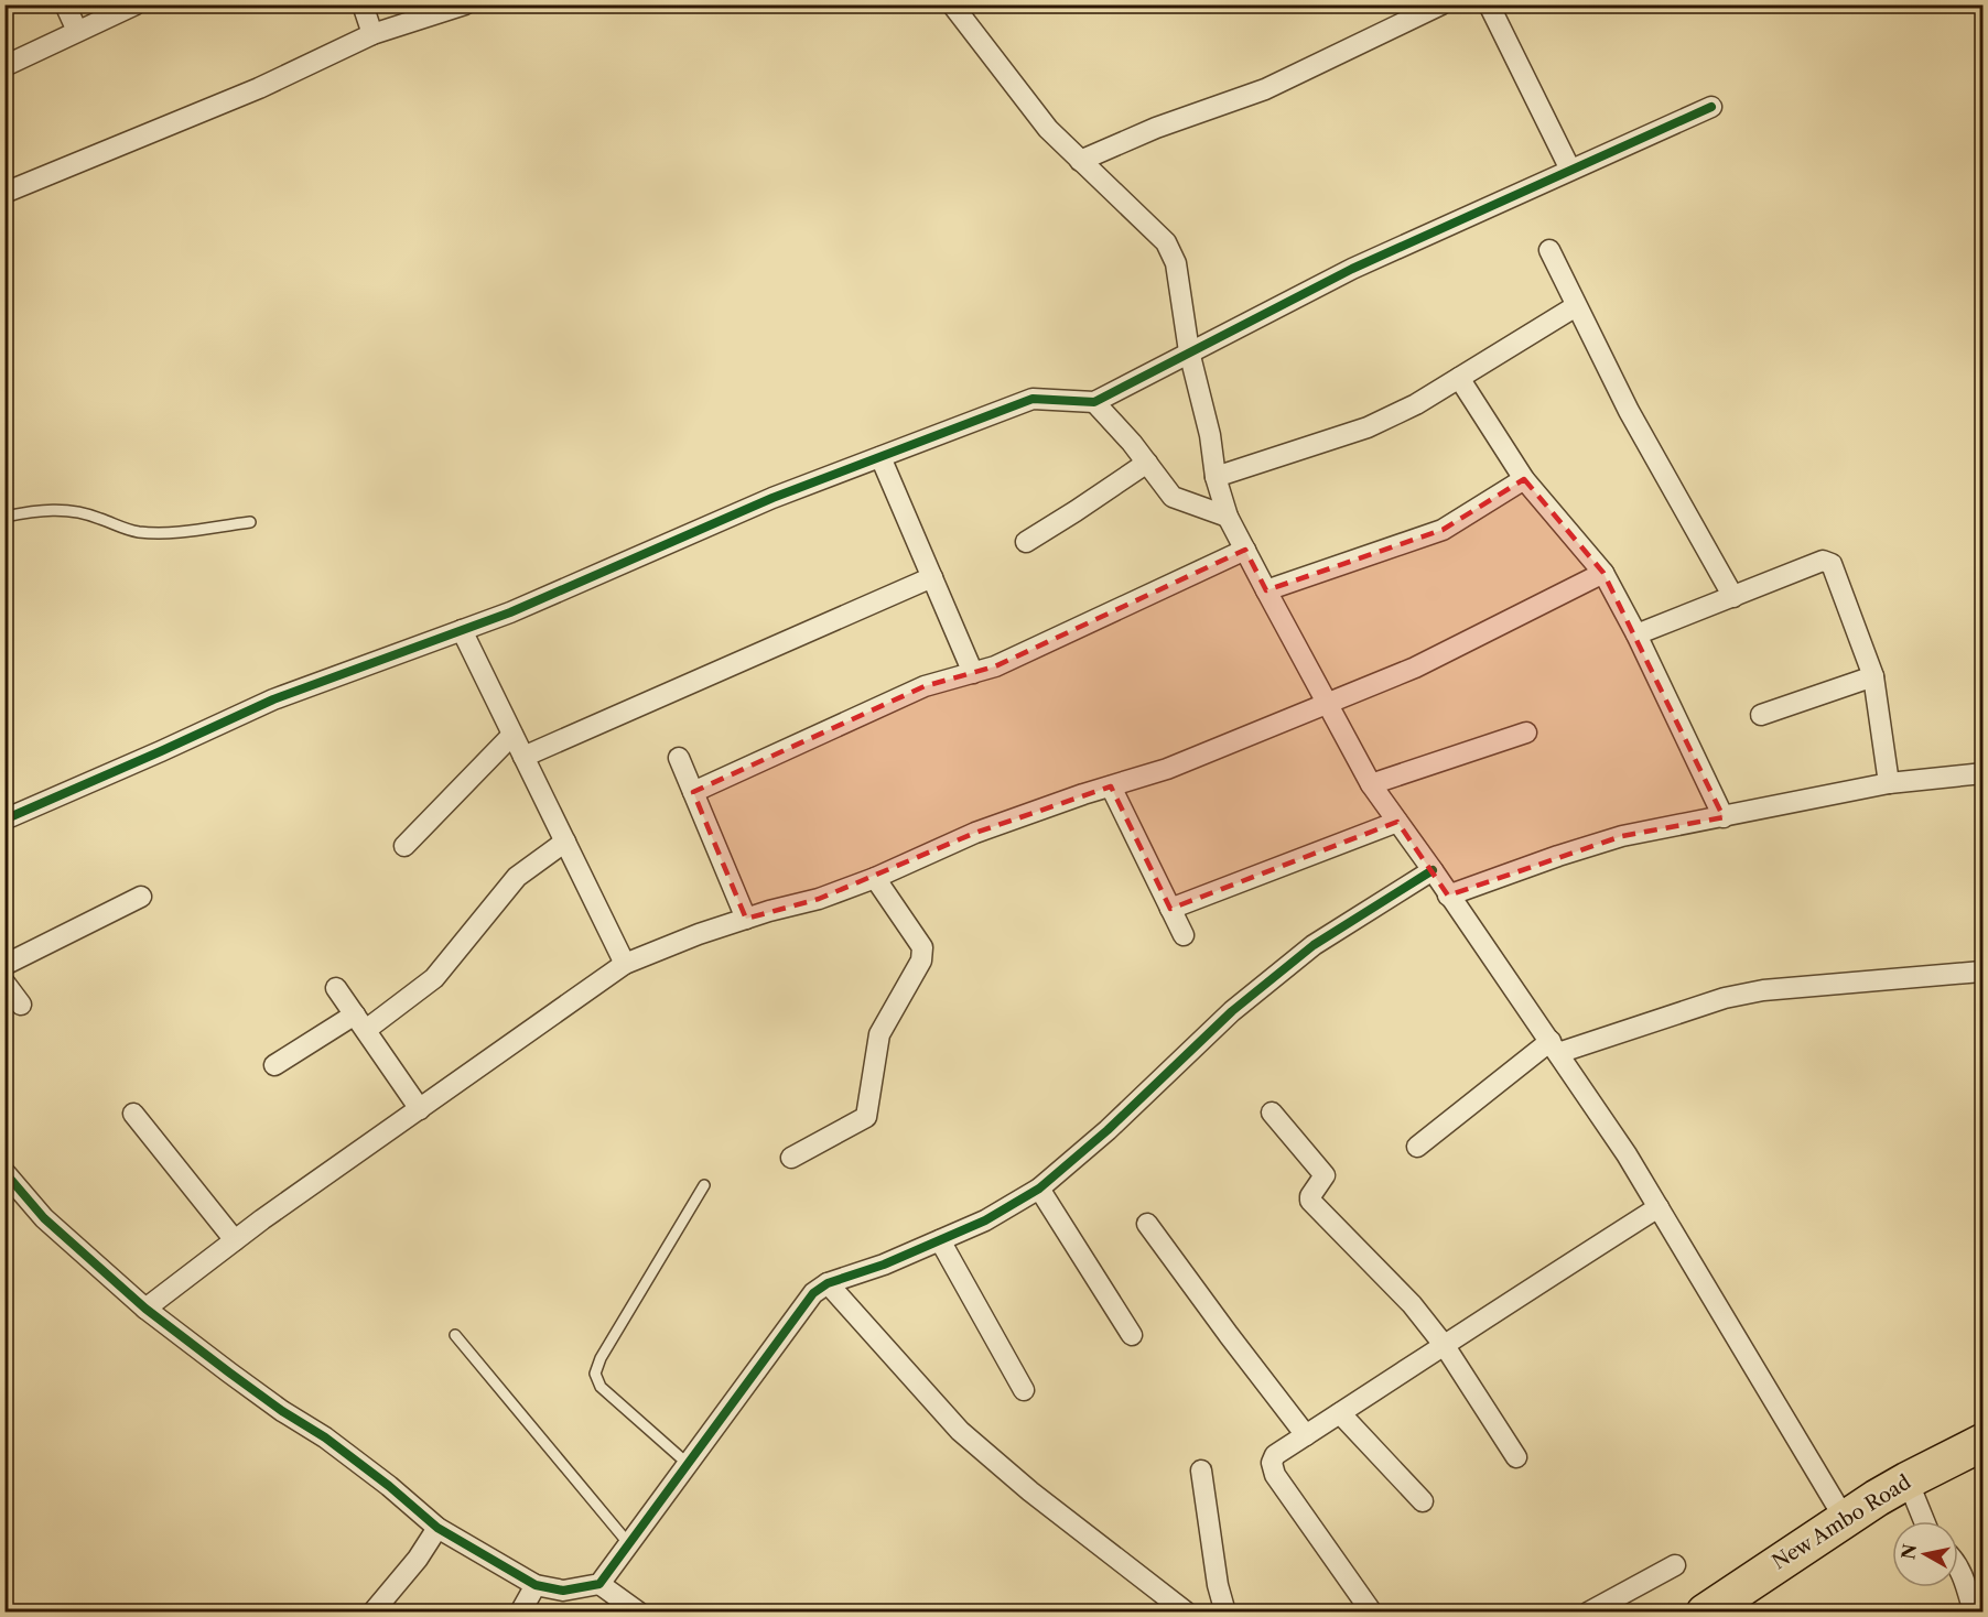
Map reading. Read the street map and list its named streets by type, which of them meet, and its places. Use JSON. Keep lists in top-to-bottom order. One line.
{"streets":{"highway":["New Ambo Road"]},"north":"left"}
